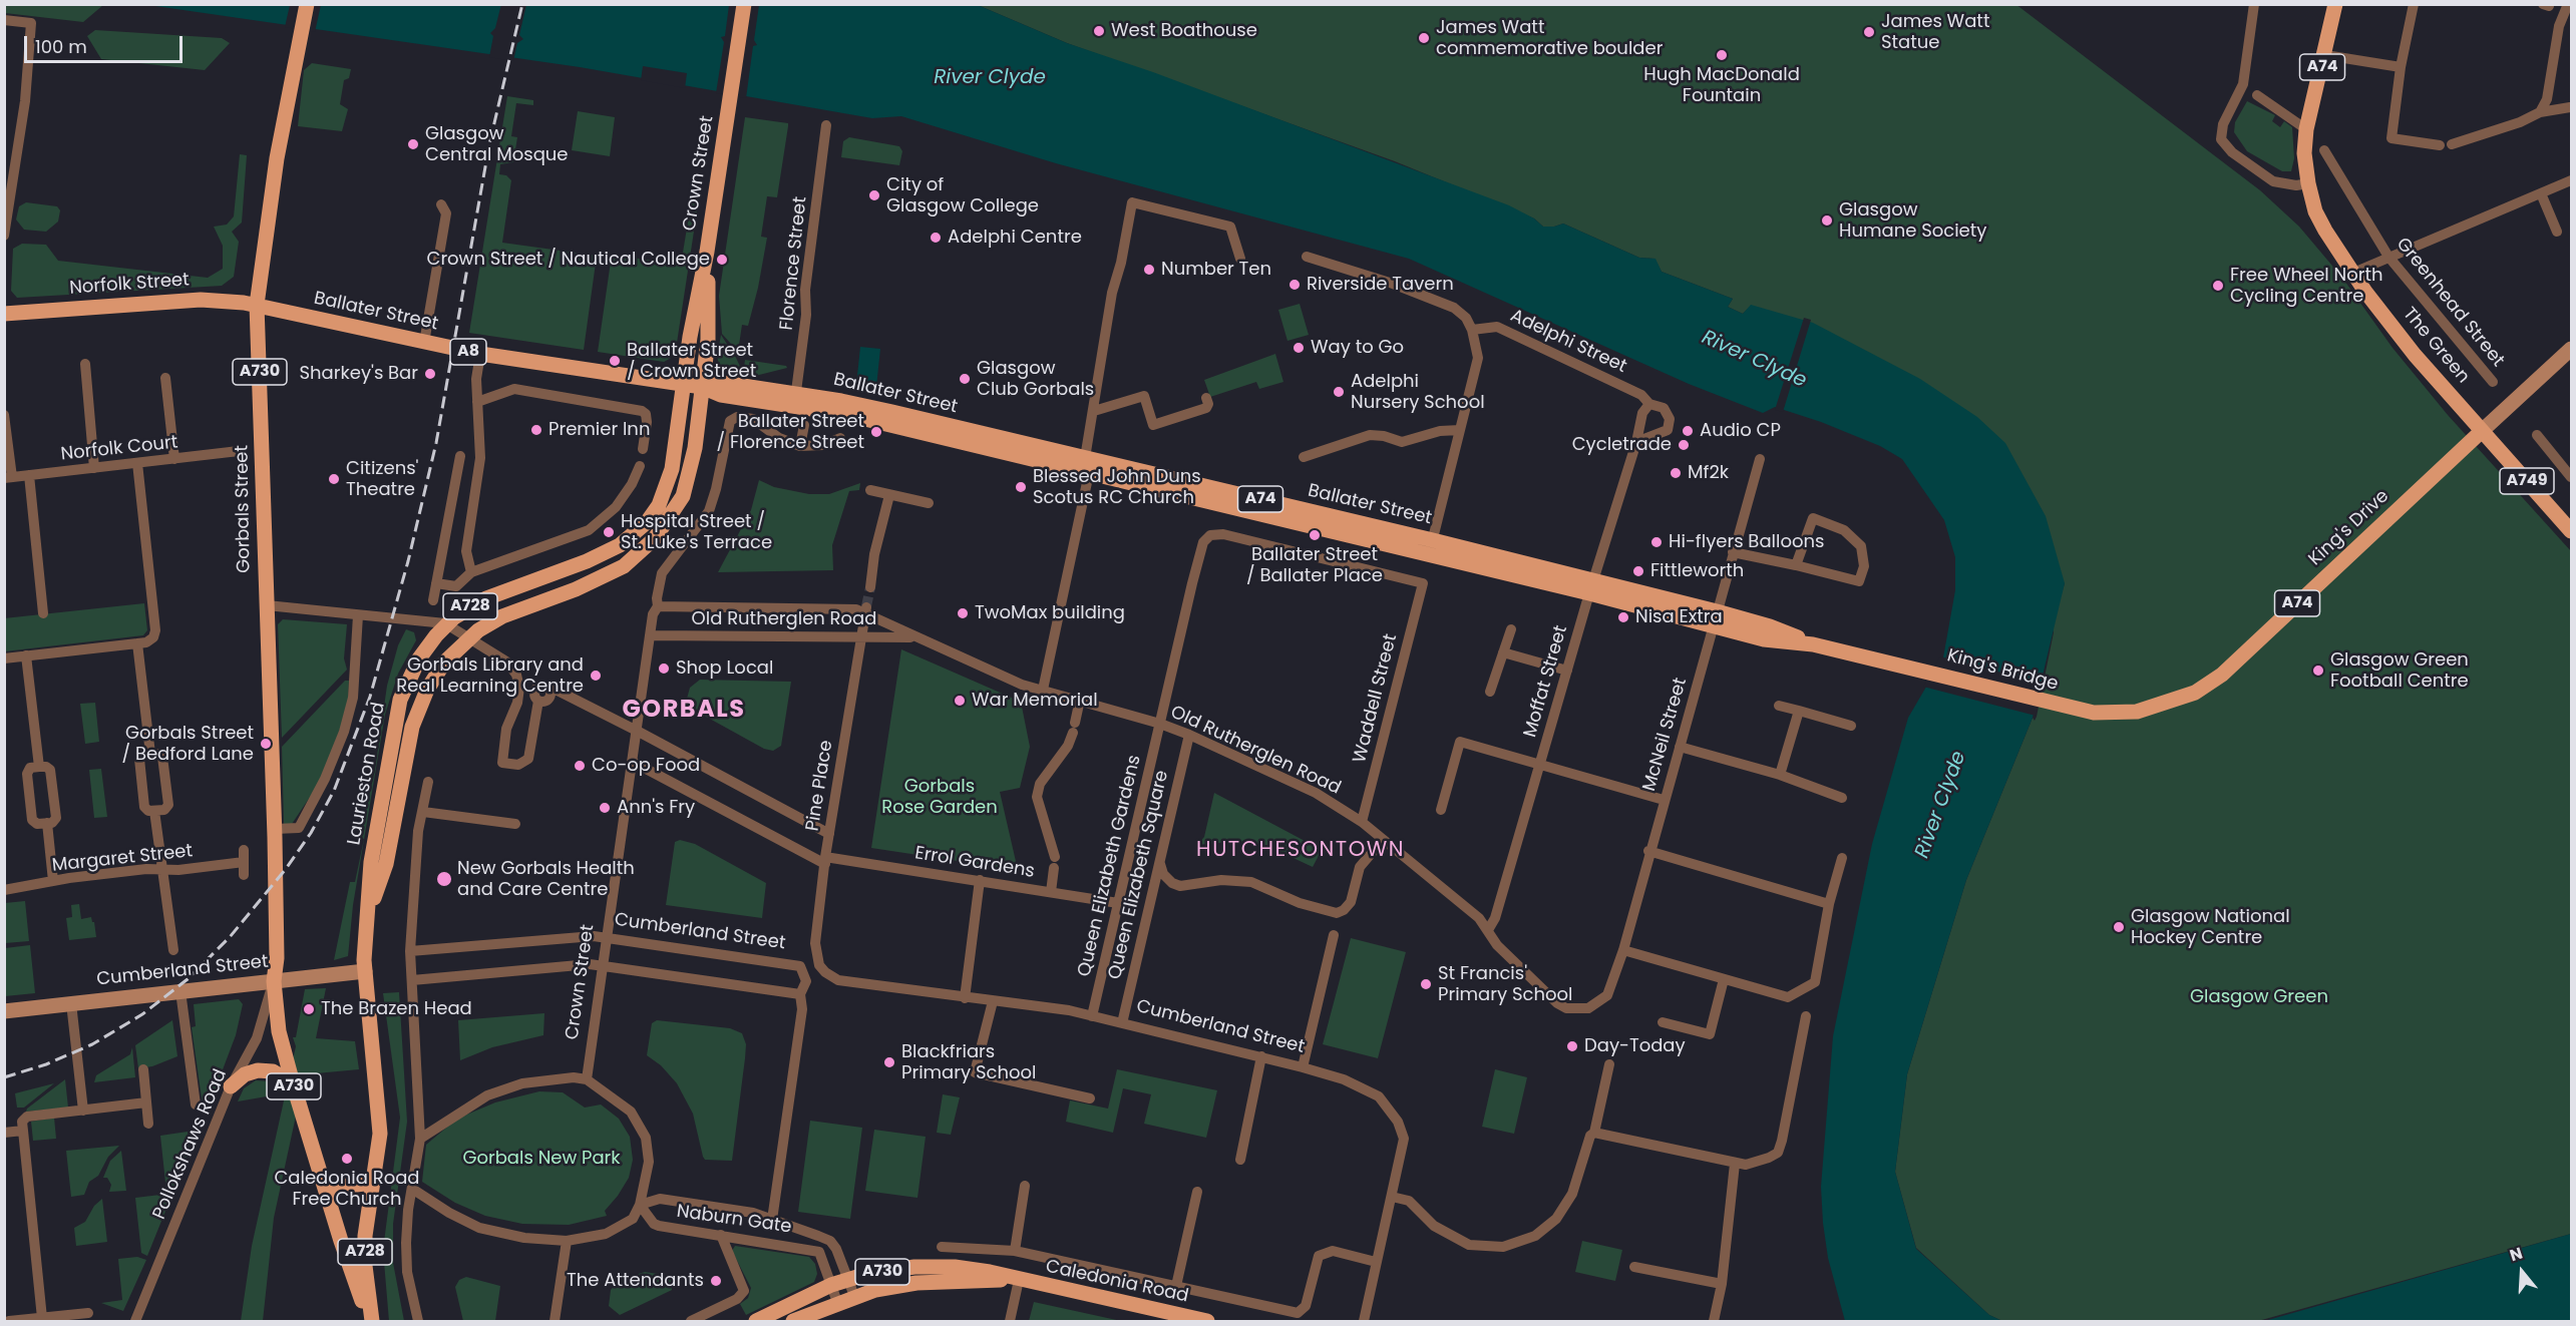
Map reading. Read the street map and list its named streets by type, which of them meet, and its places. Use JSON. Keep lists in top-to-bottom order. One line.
{"streets":{"main road":["A74","Crown Street","Norfolk Street","Ballater Street","The Green","A8","A730","A749","Gorbals Street","King's Drive","A728","King's Bridge","Laurieston Road","Caledonia Road"],"street":["Florence Street","Greenhead Street","Adelphi Street","Norfolk Court","Old Rutherglen Road","Moffat Street","Waddell Street","McNeil Street","Pine Place","Margaret Street","Errol Gardens","Queen Elizabeth Gardens","Queen Elizabeth Square","Cumberland Street","Pollokshaws Road","Naburn Gate"]},"crossings":[["A74","The Green"],["Crown Street","Ballater Street"],["Crown Street","Old Rutherglen Road"],["Crown Street","Laurieston Road"],["Crown Street","Errol Gardens"],["Crown Street","Cumberland Street"],["Crown Street","Naburn Gate"],["Florence Street","Ballater Street"],["Norfolk Street","Ballater Street"],["Norfolk Street","Gorbals Street"],["Ballater Street","Gorbals Street"],["Ballater Street","King's Bridge"],["Ballater Street","Moffat Street"],["Ballater Street","McNeil Street"],["Ballater Street","Laurieston Road"],["Adelphi Street","Moffat Street"],["The Green","King's Drive"],["A730","Gorbals Street"],["A730","Laurieston Road"],["A730","Cumberland Street"],["A730","Pollokshaws Road"],["Gorbals Street","Cumberland Street"],["Gorbals Street","Pollokshaws Road"],["King's Drive","King's Bridge"],["Old Rutherglen Road","Moffat Street"],["Old Rutherglen Road","Waddell Street"],["Old Rutherglen Road","McNeil Street"],["Old Rutherglen Road","Pine Place"],["Old Rutherglen Road","Queen Elizabeth Gardens"],["Old Rutherglen Road","Queen Elizabeth Square"],["Waddell Street","Queen Elizabeth Gardens"],["Laurieston Road","Cumberland Street"],["Pine Place","Errol Gardens"],["Pine Place","Cumberland Street"],["Errol Gardens","Queen Elizabeth Gardens"],["Queen Elizabeth Gardens","Cumberland Street"],["Queen Elizabeth Square","Cumberland Street"],["Cumberland Street","Pollokshaws Road"],["Naburn Gate","Caledonia Road"]],"districts":["GORBALS","HUTCHESONTOWN"],"water":["River Clyde"],"parks":["Gorbals Rose Garden","Glasgow Green","Gorbals New Park"],"places":["West Boathouse","James Watt Statue","James Watt commemorative boulder","Hugh MacDonald Fountain","Glasgow Central Mosque","City of Glasgow College","Glasgow Humane Society","Adelphi Centre","Crown Street / Nautical College","Number Ten","Riverside Tavern","Free Wheel North Cycling Centre","Way to Go","Ballater Street / Crown Street","Sharkey's Bar","Glasgow Club Gorbals","Adelphi Nursery School","Premier Inn","Audio CP","Ballater Street / Florence Street","Cycletrade","Mf2k","Citizens' Theatre","Blessed John Duns Scotus RC Church","Hospital Street / St. Luke's Terrace","Ballater Street / Ballater Place","Hi-flyers Balloons","Fittleworth","TwoMax building","Nisa Extra","Shop Local","Glasgow Green Football Centre","Gorbals Library and Real Learning Centre","War Memorial","Gorbals Street / Bedford Lane","Co-op Food","Ann's Fry","New Gorbals Health and Care Centre","Glasgow National Hockey Centre","St Francis' Primary School","The Brazen Head","Day-Today","Blackfriars Primary School","Caledonia Road Free Church","The Attendants"],"scale_bar":"100 m","north":"top"}
